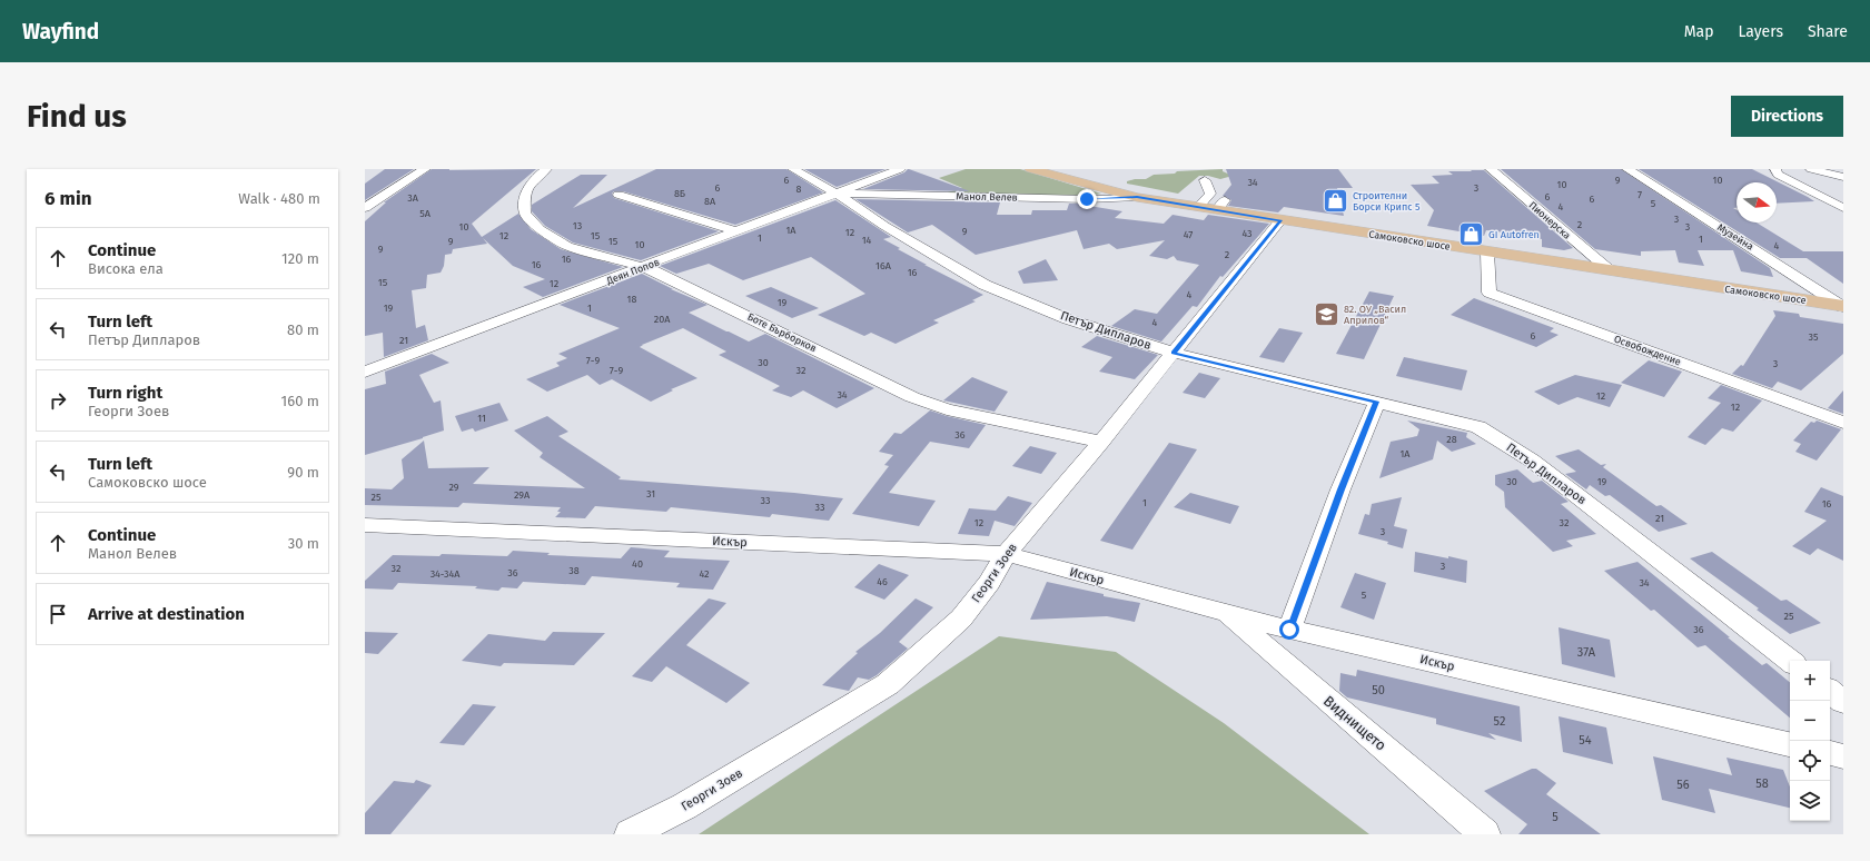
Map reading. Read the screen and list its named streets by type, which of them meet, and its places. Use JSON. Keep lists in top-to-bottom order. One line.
{"streets":{"main road":["Самоковско шосе"],"street":["Манол Велев","Пионерска","Музейна","Деян Попов","Петър Дипларов","Боте Бърборков","Освобождение","Искър","Георги Зоев","Виднището"]},"crossings":[["Манол Велев","Самоковско шосе"],["Манол Велев","Деян Попов"],["Манол Велев","Петър Дипларов"],["Пионерска","Самоковско шосе"],["Музейна","Самоковско шосе"],["Самоковско шосе","Освобождение"],["Самоковско шосе","Георги Зоев"],["Деян Попов","Петър Дипларов"],["Деян Попов","Боте Бърборков"],["Петър Дипларов","Георги Зоев"],["Боте Бърборков","Георги Зоев"],["Искър","Георги Зоев"],["Искър","Виднището"]],"places":{"shop":["Строителни Борси Крипс 5","GI Autofren"],"school or university":["82. ОУ „Васил Априлов“"]},"house_numbers":["6","9","10","34","10","6","3","8","8Б","7","6","3А","6","8А","5","4","5А","3","2","13","10","3","1А","9","12","43","47","12","15","1","1","14","9","15","10","4","9","2","16","16","16А","16","15","12","4","18","19","19","1","20А","4","6","35","21","7-9","30","3","7-9","32","34","12","12","11","36","28","1А","30","19","29","31","29А","25","33","1","16","33","21","12","32","3","40","3","32","38","36","34-34А","42","46","34","5","25","36","37А","50","52","54","58","56","5"],"north":"right","page":{"header":"Wayfind","nav":["Map","Layers","Share"],"buttons":"Directions","title":"Find us","heading":["6 min","Walk · 480 m"],"list":[["Continue","Висока ела","120 m"],["Turn left","Петър Дипларов","80 m"],["Turn right","Георги Зоев","160 m"],["Turn left","Самоковско шосе","90 m"],["Continue","Манол Велев","30 m"],"Arrive at destination"],"map_buttons":["+","−"]}}
